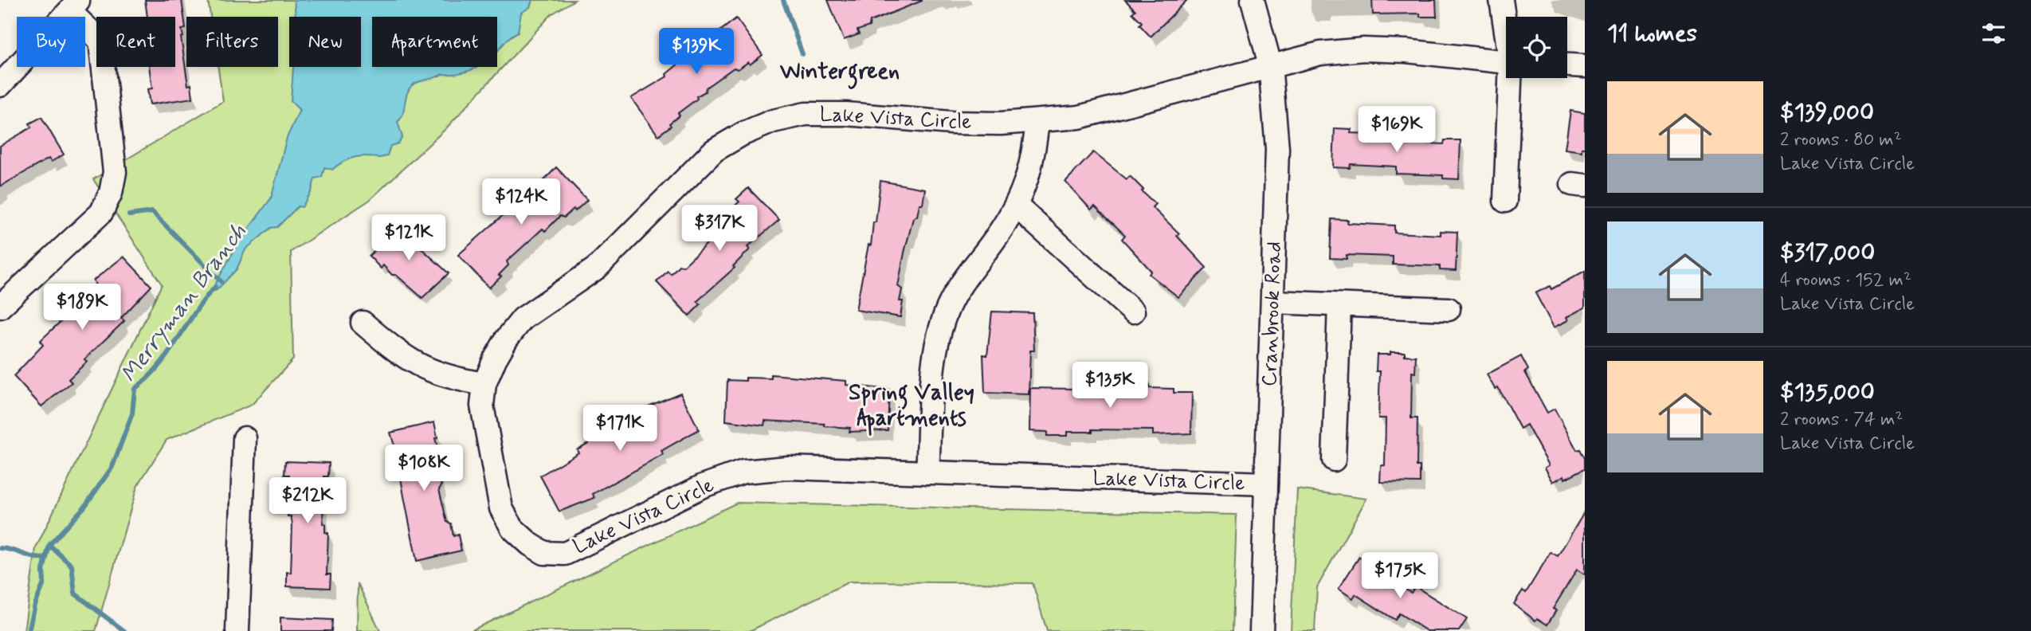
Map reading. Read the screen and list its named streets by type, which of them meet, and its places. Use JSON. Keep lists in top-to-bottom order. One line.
{"streets":{"street":["Lake Vista Circle","Cranbrook Road"]},"crossings":[["Lake Vista Circle","Cranbrook Road"]],"districts":["Wintergreen","Spring Valley Apartments"],"water":["Merryman Branch"],"page":{"heading":"11 homes","chip":["Buy","Rent","Filters","New","Apartment"],"price":["$139K","$169K","$124K","$317K","$121K","$189K","$135K","$171K","$108K","$212K","$175K"],"list":[{"name":"$139,000","note":"2 rooms · 80 m² · Lake Vista Circle"},{"name":"$317,000","note":"4 rooms · 152 m² · Lake Vista Circle"},{"name":"$135,000","note":"2 rooms · 74 m² · Lake Vista Circle"}]}}
